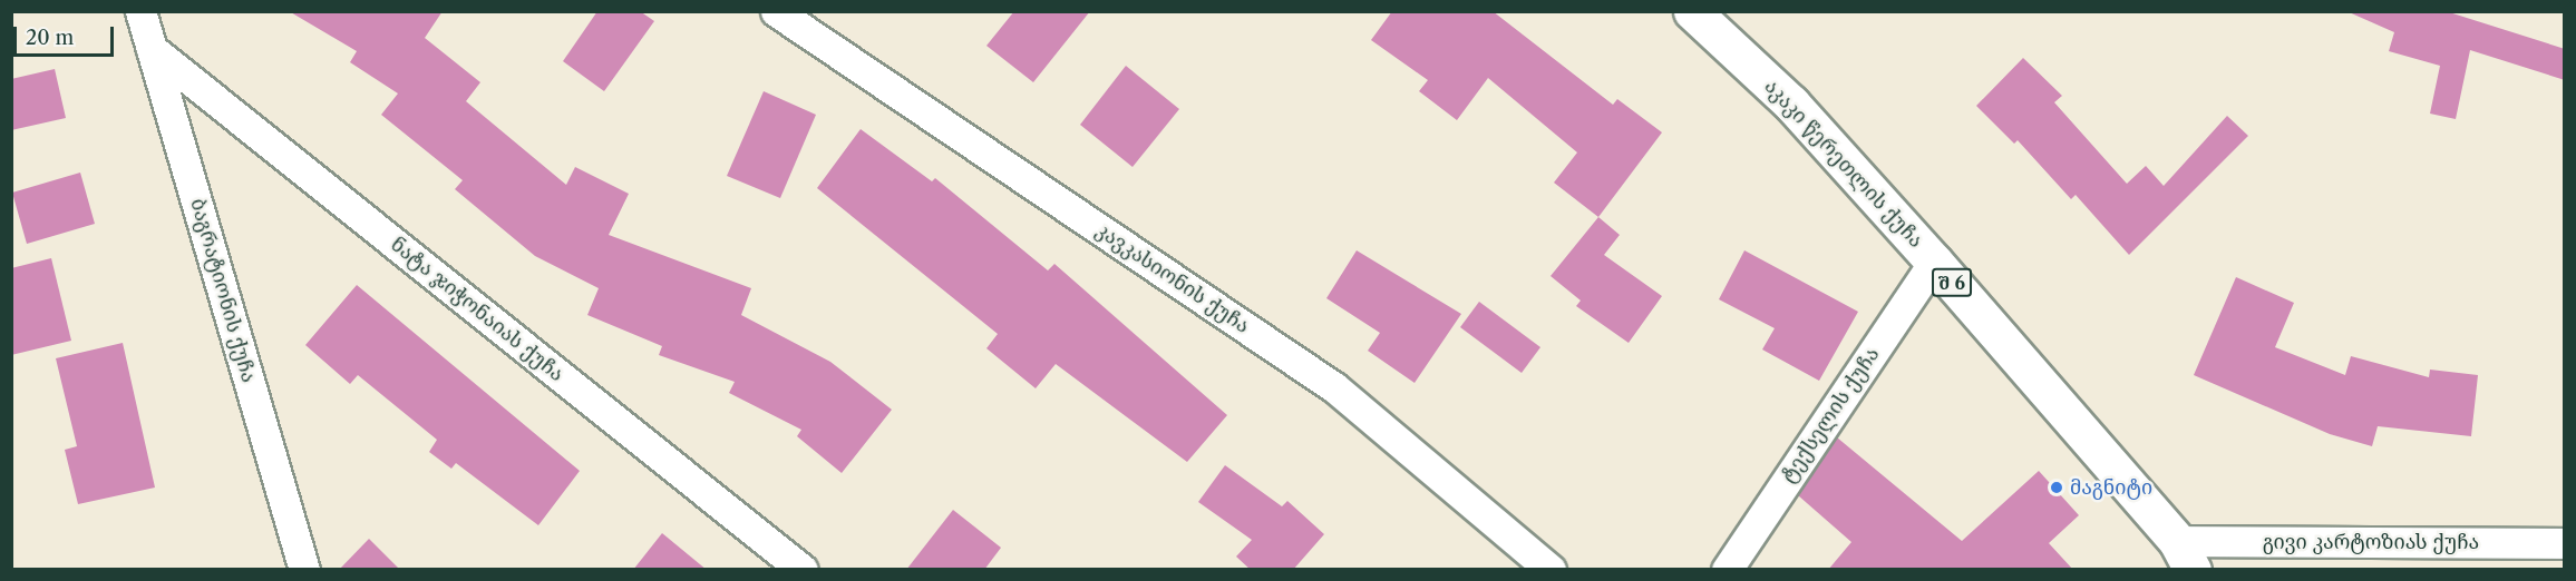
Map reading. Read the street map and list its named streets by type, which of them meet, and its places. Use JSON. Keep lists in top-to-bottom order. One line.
{"streets":{"main road":["აკაკი წერეთლის ქუჩა","შ 6"],"street":["კავკასიონის ქუჩა","ბაგრატიონის ქუჩა","ნატა ჯიჭონაიას ქუჩა","ტექსელის ქუჩა","გივი კარტოზიას ქუჩა"]},"crossings":[["აკაკი წერეთლის ქუჩა","ტექსელის ქუჩა"],["აკაკი წერეთლის ქუჩა","გივი კარტოზიას ქუჩა"],["ბაგრატიონის ქუჩა","ნატა ჯიჭონაიას ქუჩა"]],"places":["მაგნიტი"],"scale_bar":"20 m"}
